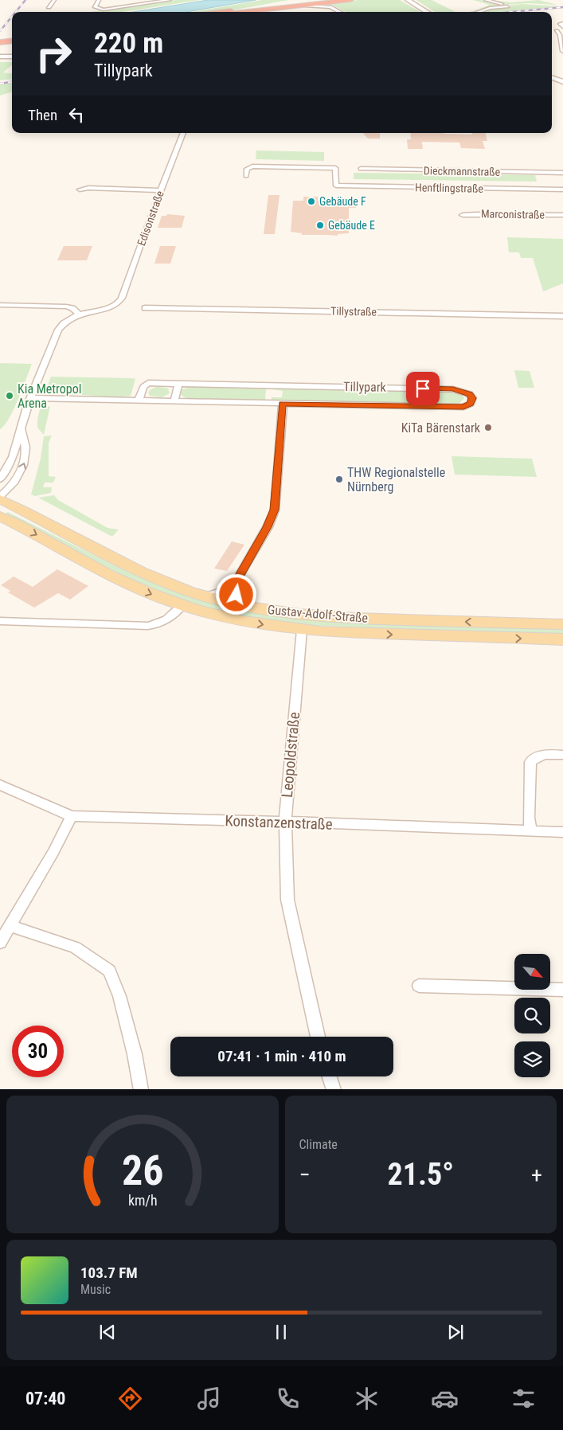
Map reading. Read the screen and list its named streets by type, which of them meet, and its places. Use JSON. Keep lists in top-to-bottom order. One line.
{"streets":{"main road":["Gustav-Adolf-Straße"],"street":["Dieckmannstraße","Henftlingstraße","Marconistraße","Edisonstraße","Tillystraße","Tillypark","Leopoldstraße","Konstanzenstraße"]},"crossings":[["Gustav-Adolf-Straße","Leopoldstraße"],["Leopoldstraße","Konstanzenstraße"]],"places":["Gebäude F","Gebäude E","Kia Metropol Arena","KiTa Bärenstark","THW Regionalstelle Nürnberg"],"north":"bottom right","page":{"turn":["220 m","Tillypark"],"then":"Then","limit":"30","trip":"07:41 · 1 min · 410 m","tile":"Climate","heat":["−","21.5°","+"],"song":["103.7 FM","Music"],"tabs":"07:40","gauge":["26","km/h"]}}
